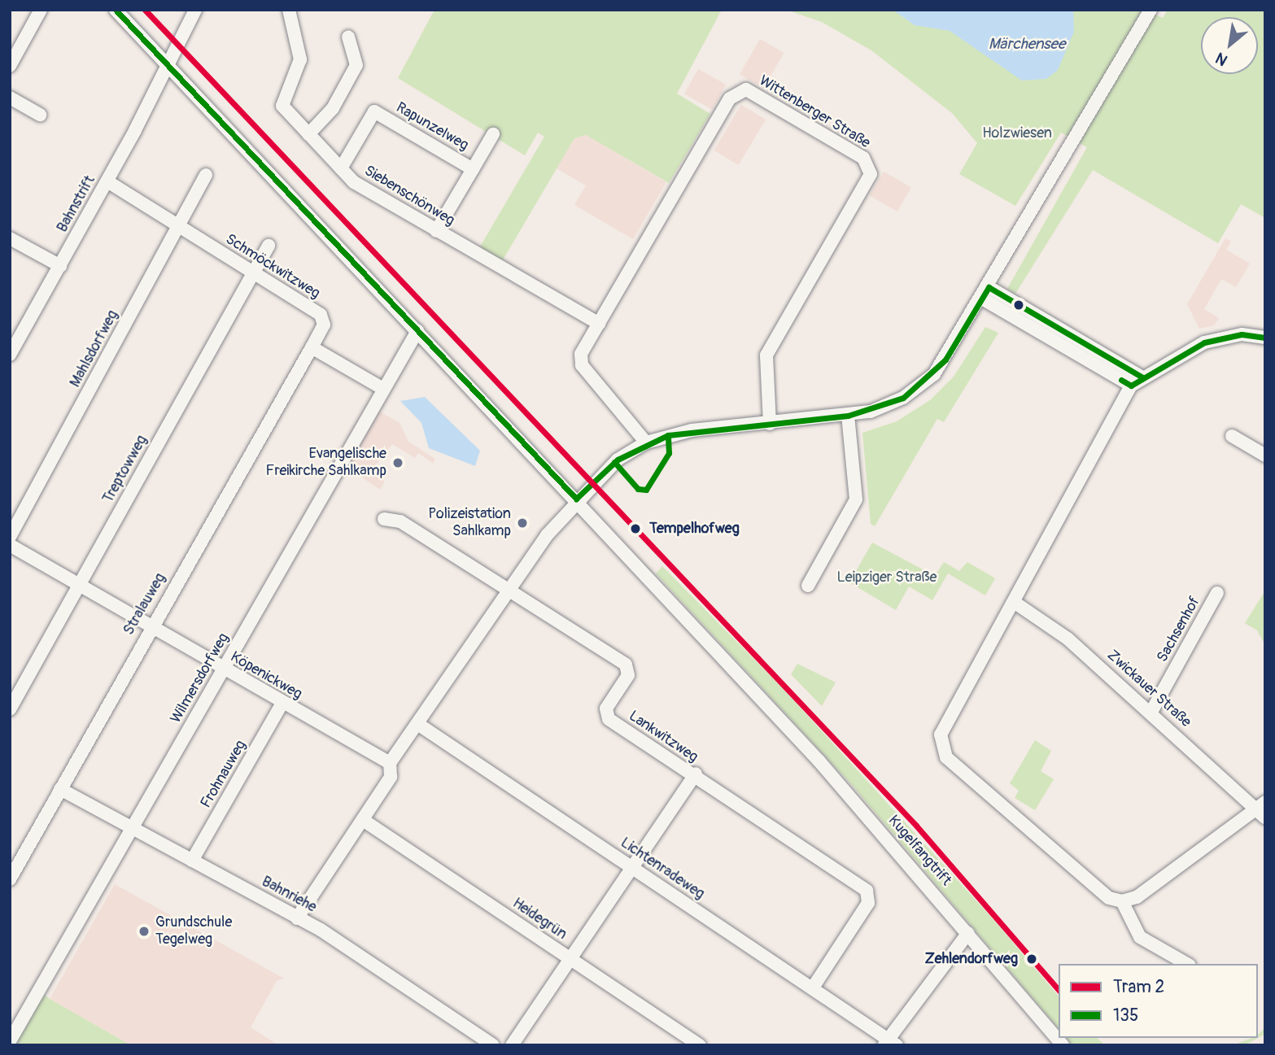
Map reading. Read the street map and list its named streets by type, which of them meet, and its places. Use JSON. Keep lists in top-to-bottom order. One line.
{"streets":{"street":["Wittenberger Straße","Rapunzelweg","Siebenschönweg","Bahnstrift","Schmöckwitzweg","Mahlsdorfweg","Treptowweg","Stralauweg","Sachsenhof","Köpenickweg","Wilmersdorfweg","Zwickauer Straße","Lankwitzweg","Frohnauweg","Kugelfangtrift","Lichtenradeweg","Bahnriehe","Heidegrün"]},"crossings":[["Wittenberger Straße","Siebenschönweg"],["Rapunzelweg","Siebenschönweg"],["Bahnstrift","Schmöckwitzweg"],["Bahnstrift","Kugelfangtrift"],["Schmöckwitzweg","Mahlsdorfweg"],["Schmöckwitzweg","Treptowweg"],["Schmöckwitzweg","Stralauweg"],["Treptowweg","Köpenickweg"],["Stralauweg","Köpenickweg"],["Stralauweg","Bahnriehe"],["Sachsenhof","Zwickauer Straße"],["Köpenickweg","Wilmersdorfweg"],["Köpenickweg","Frohnauweg"],["Wilmersdorfweg","Kugelfangtrift"],["Wilmersdorfweg","Bahnriehe"],["Lankwitzweg","Lichtenradeweg"],["Frohnauweg","Bahnriehe"]],"water":["Märchensee"],"parks":["Holzwiesen","Leipziger Straße"],"places":["Evangelische Freikirche Sahlkamp","Polizeistation Sahlkamp","Tempelhofweg","Grundschule Tegelweg","Zehlendorfweg"],"lines":["tram line 2","transit line 135"],"legend":["Tram 2","135"],"north":"bottom left"}
